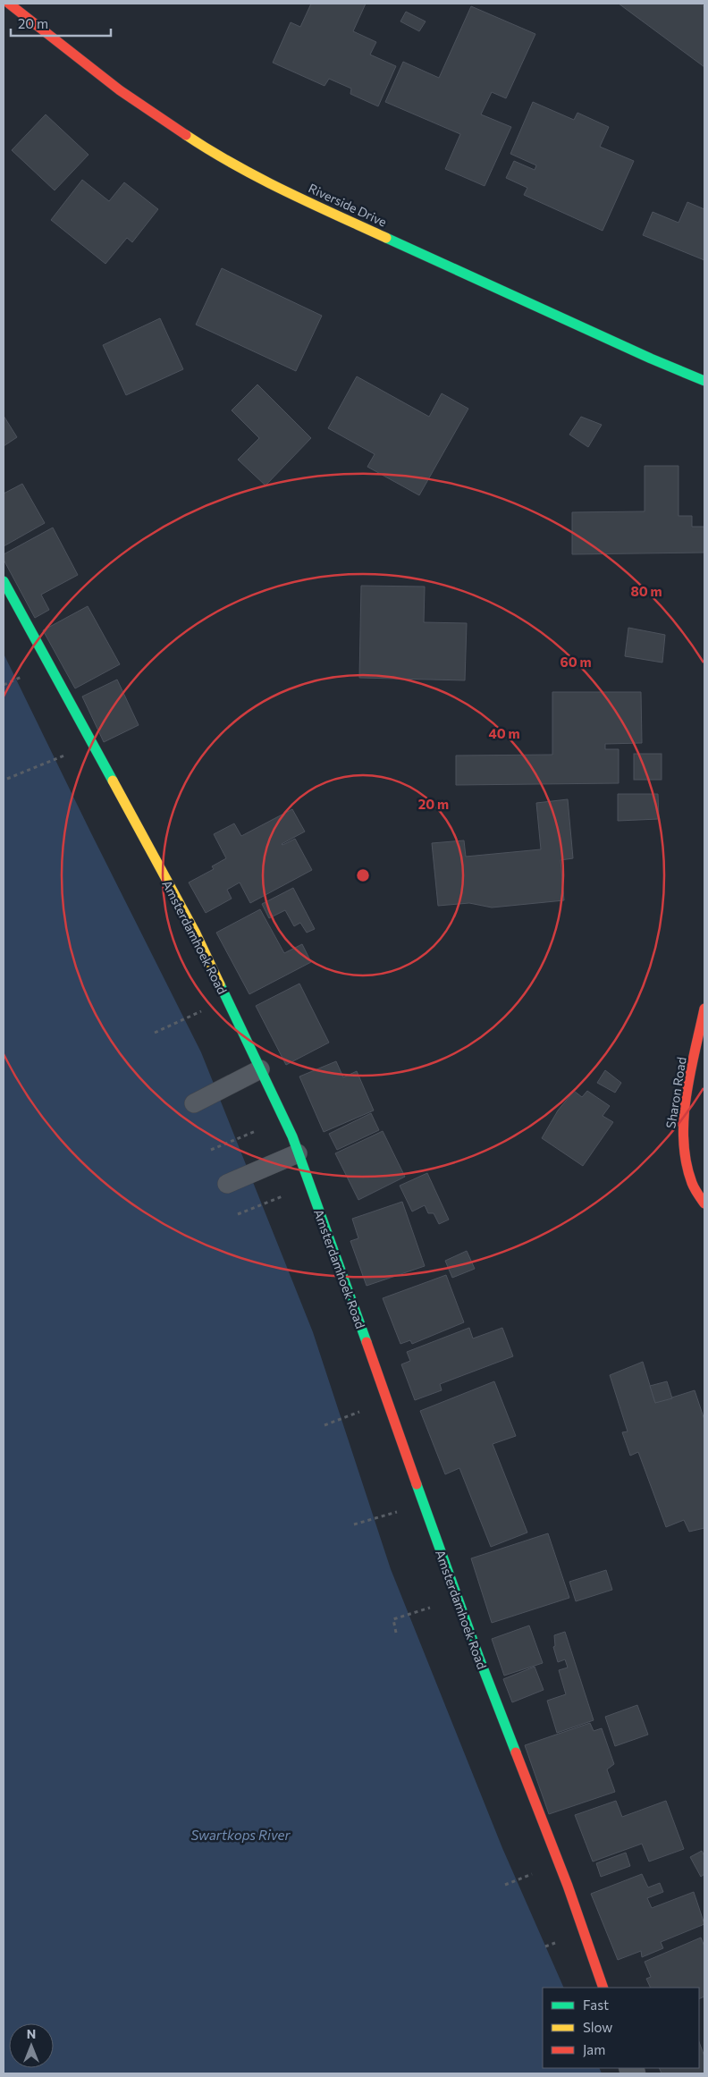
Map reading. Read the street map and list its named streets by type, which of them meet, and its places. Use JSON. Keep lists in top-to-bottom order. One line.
{"streets":{"street":["Riverside Drive","Amsterdamhoek Road","Sharon Road"]},"water":["Swartkops River"],"legend":["Fast","Slow","Jam"],"scale_bar":"20 m","north":"top","rings":["80 m","60 m","40 m","20 m"]}
